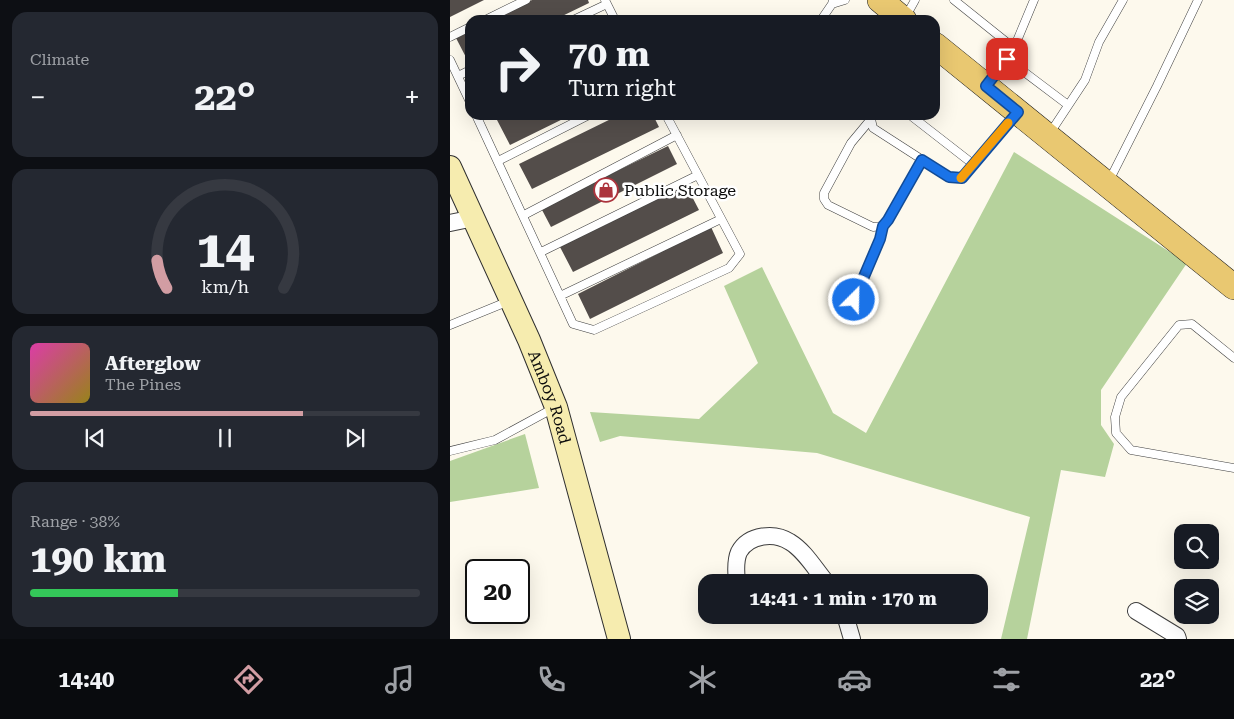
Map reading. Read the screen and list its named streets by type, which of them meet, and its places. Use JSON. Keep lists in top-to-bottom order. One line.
{"streets":{"street":["Amboy Road"]},"places":{"shop":["Public Storage"]},"page":{"tile":["Climate",["Range · 38%","190 km"]],"turn":["70 m","Turn right"],"heat":["−","22°","+"],"song":["Afterglow","The Pines"],"limit":"20","trip":"14:41 · 1 min · 170 m","tabs":["14:40","22°"],"gauge":["14","km/h"]}}
